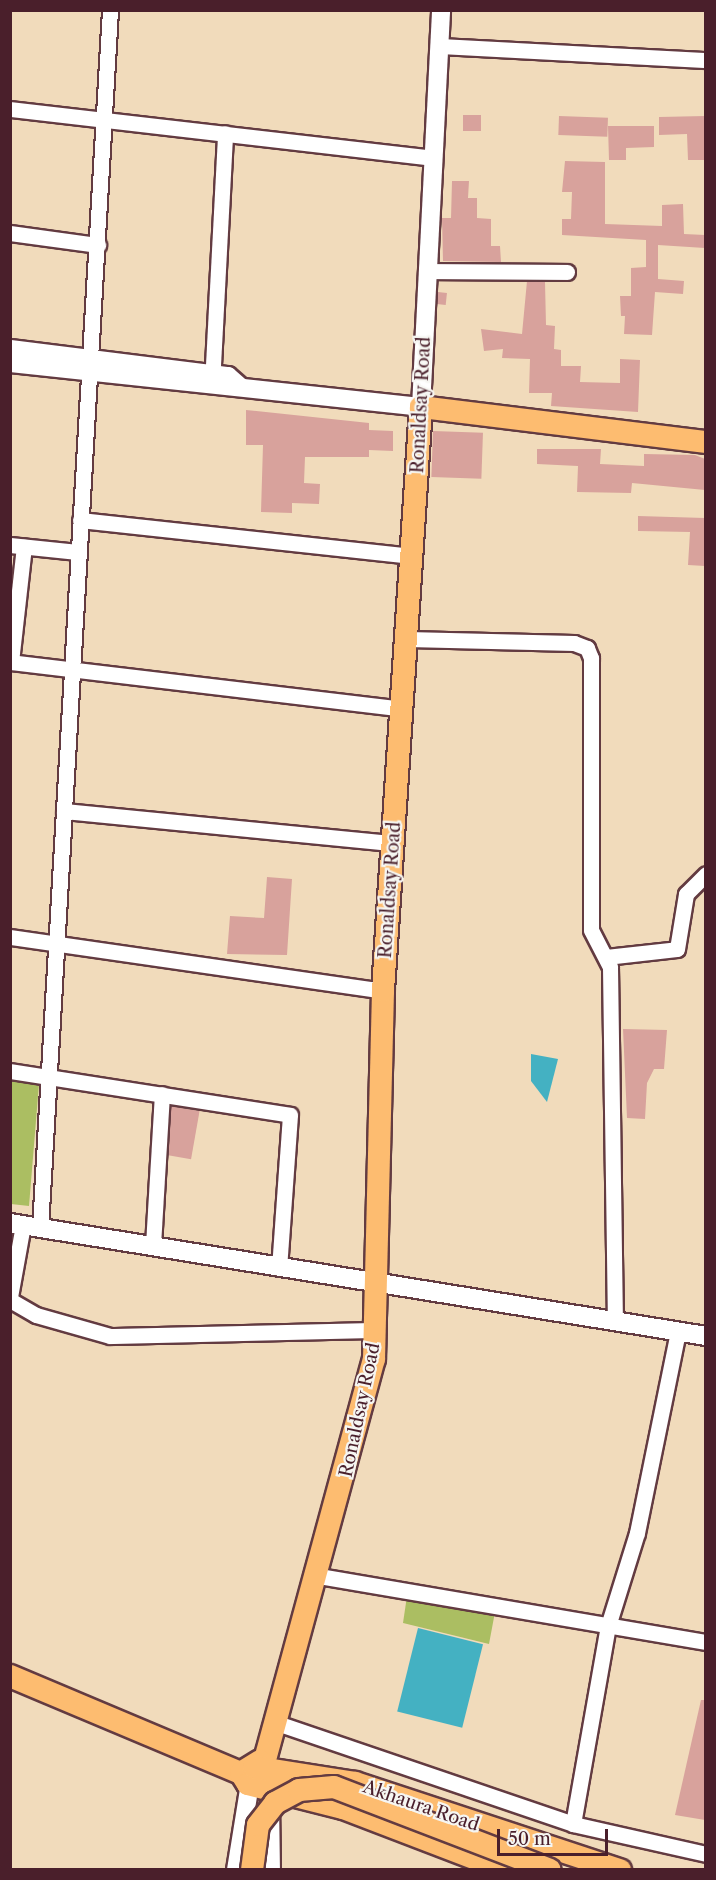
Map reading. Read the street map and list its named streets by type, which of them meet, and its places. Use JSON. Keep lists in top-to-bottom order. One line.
{"streets":{"main road":["Ronaldsay Road","Akhaura Road"]},"crossings":[["Ronaldsay Road","Akhaura Road"]],"scale_bar":"50 m"}
